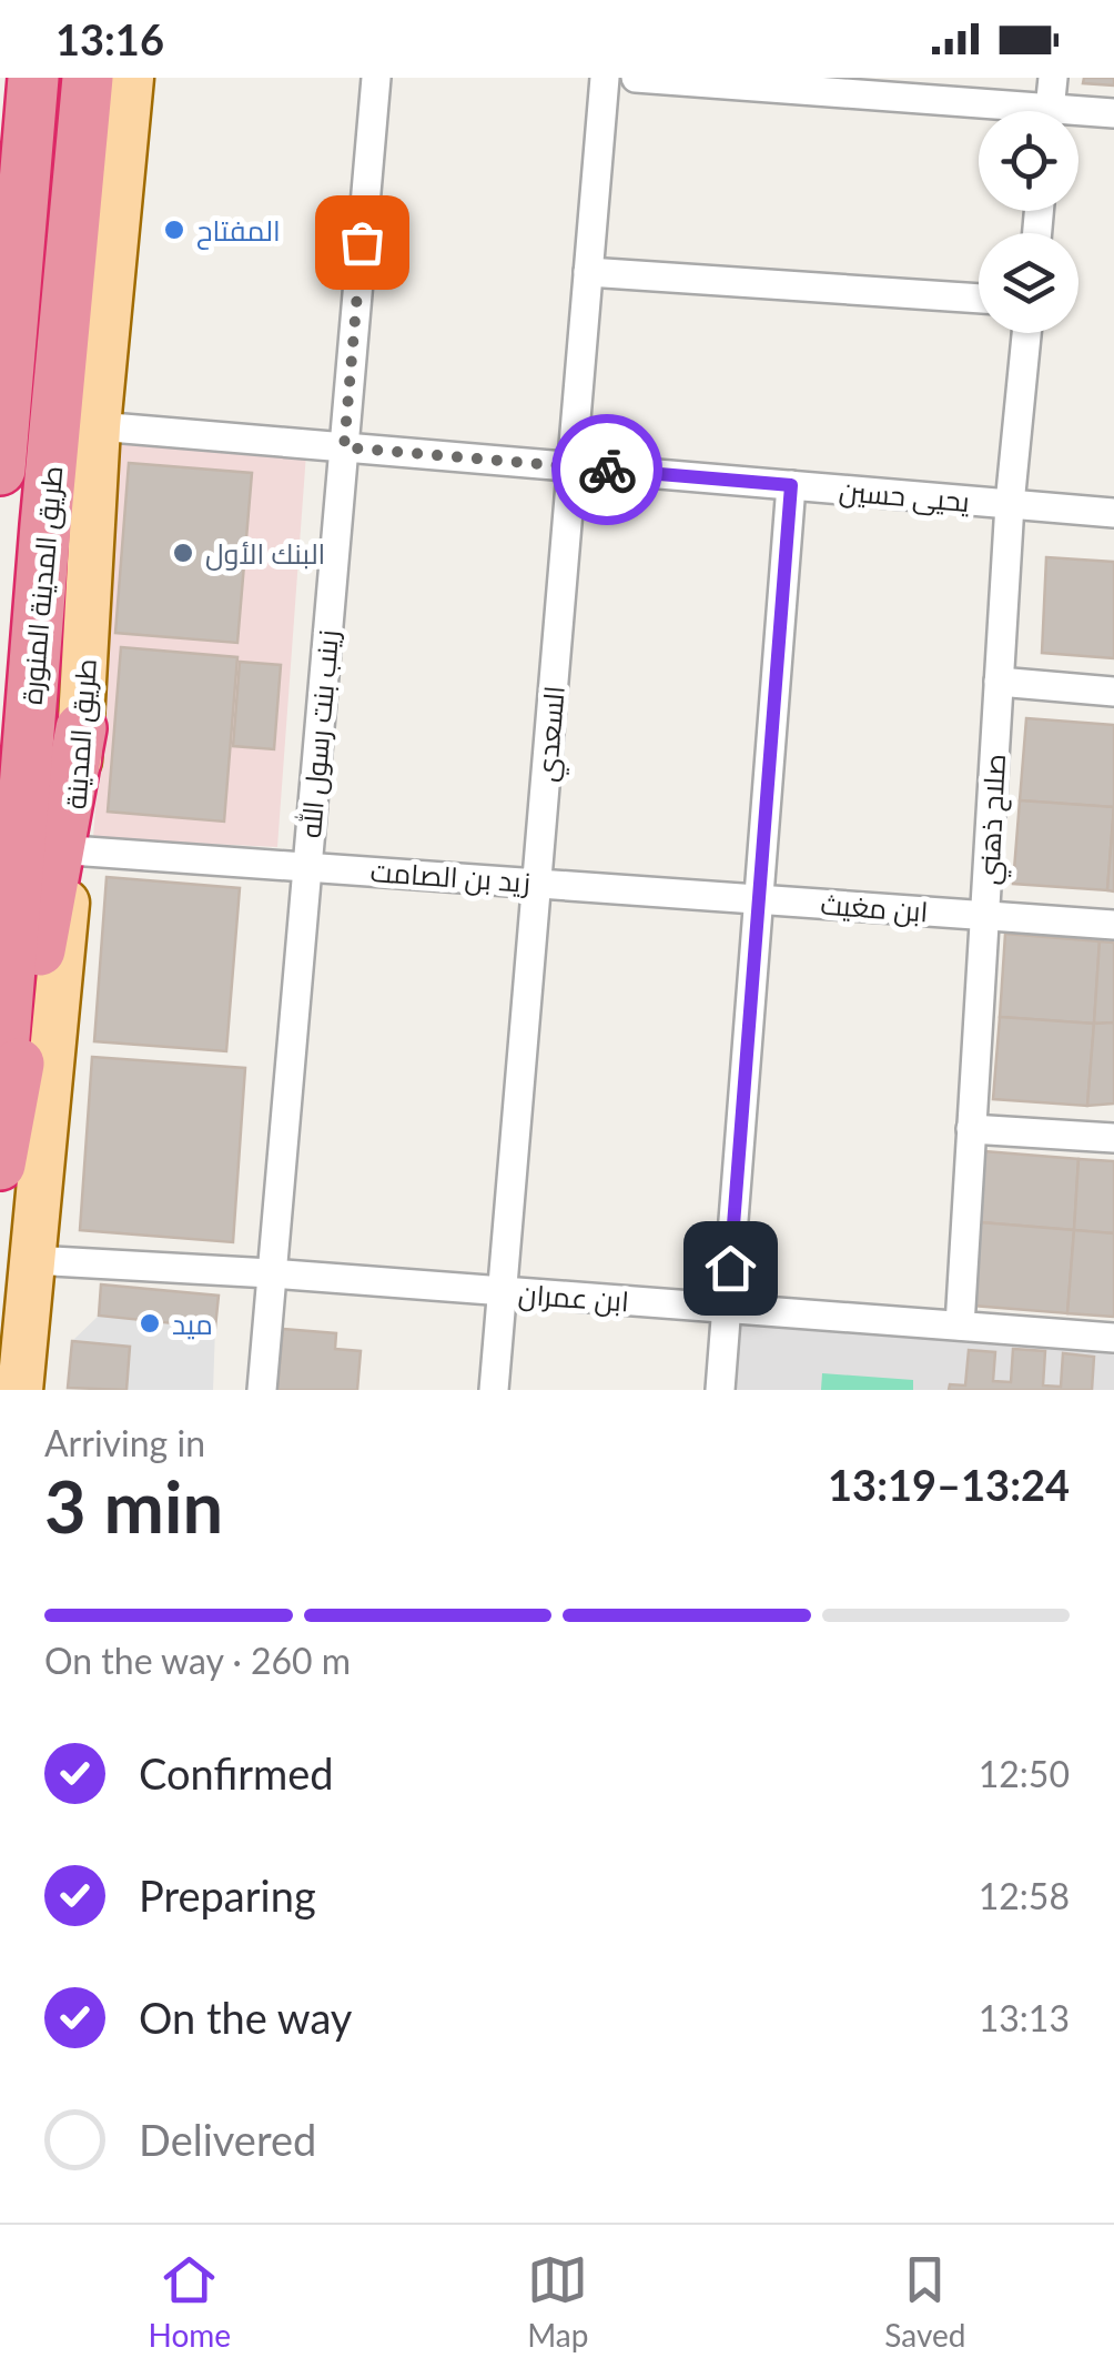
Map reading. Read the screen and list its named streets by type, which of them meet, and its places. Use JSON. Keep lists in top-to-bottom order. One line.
{"streets":{"highway":["طريق المدينة المنورة"],"main road":["طريق المدينة"],"street":["يحيى حسين","زينب بنت رسول الله","السعدي","صلاح ذهني","زيد بن الصامت","ابن مغيث","ابن عمران"]},"crossings":[["يحيى حسين","طريق المدينة"],["يحيى حسين","زينب بنت رسول الله"],["يحيى حسين","السعدي"],["يحيى حسين","صلاح ذهني"],["طريق المدينة المنورة","طريق المدينة"],["طريق المدينة","زيد بن الصامت"],["طريق المدينة","ابن عمران"],["زينب بنت رسول الله","زيد بن الصامت"],["زينب بنت رسول الله","ابن عمران"],["السعدي","زيد بن الصامت"],["السعدي","ابن عمران"],["صلاح ذهني","ابن مغيث"],["صلاح ذهني","ابن عمران"],["زيد بن الصامت","ابن مغيث"]],"places":["المفتاح","البنك الأول","ميد"],"page":{"status":"13:16","heading":["3 min","Arriving in","13:19–13:24"],"bar":"On the way · 260 m","list":[["Confirmed","12:50"],["Preparing","12:58"],["On the way","13:13"],"Delivered"],"tabs":["Home","Map","Saved"]}}
